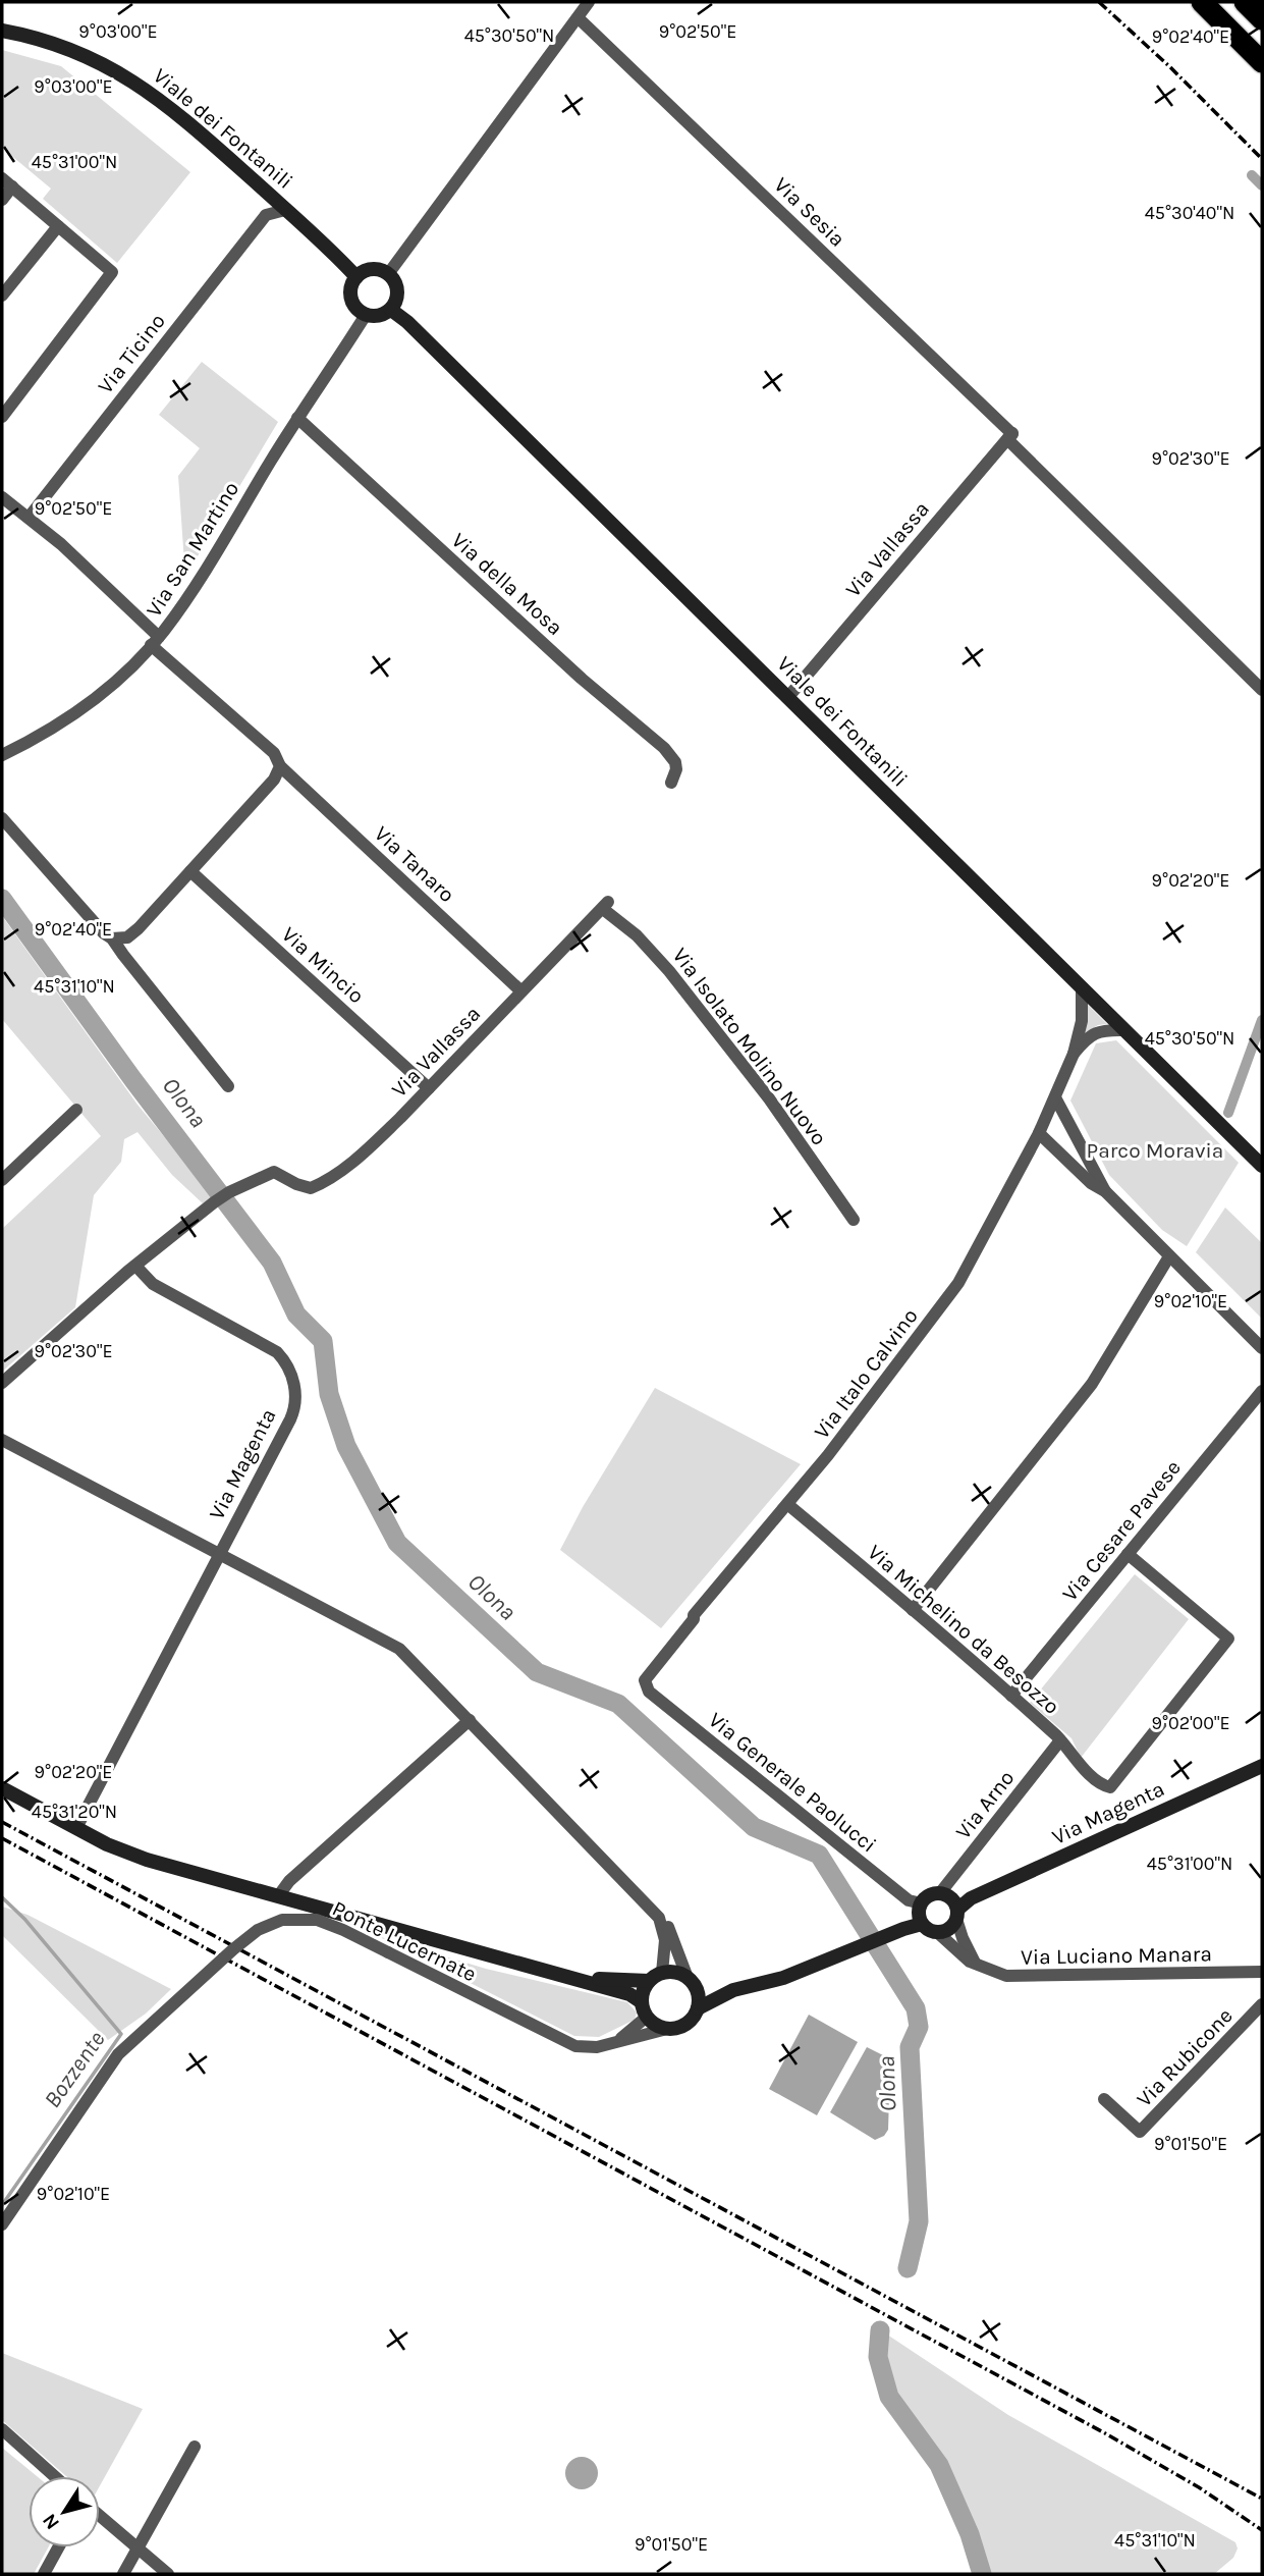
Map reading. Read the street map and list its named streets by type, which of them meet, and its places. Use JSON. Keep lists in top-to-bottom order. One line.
{"streets":{"main road":["Viale dei Fontanili","Via Magenta"],"street":["Via Sesia","Via Ticino","Via San Martino","Via Vallassa","Via della Mosa","Via Tanaro","Via Mincio","Via Isolato Molino Nuovo","Via Italo Calvino","Via Cesare Pavese","Via Michelino da Besozzo","Via Generale Paolucci","Via Arno","Ponte Lucernate","Via Luciano Manara","Via Rubicone"]},"crossings":[["Viale dei Fontanili","Via San Martino"],["Viale dei Fontanili","Via Vallassa"],["Viale dei Fontanili","Via Italo Calvino"],["Via Sesia","Via Vallassa"],["Via Ticino","Via Tanaro"],["Via San Martino","Via della Mosa"],["Via San Martino","Via Tanaro"],["Via Vallassa","Via Tanaro"],["Via Vallassa","Via Mincio"],["Via Vallassa","Via Isolato Molino Nuovo"],["Via Vallassa","Via Magenta"],["Via Italo Calvino","Via Michelino da Besozzo"],["Via Italo Calvino","Via Generale Paolucci"],["Via Magenta","Via Arno"],["Via Magenta","Ponte Lucernate"],["Via Cesare Pavese","Via Michelino da Besozzo"],["Via Michelino da Besozzo","Via Arno"]],"water":["Olona","Bozzente"],"parks":["Parco Moravia"],"north":"bottom left","coordinates":["9°03'00\"E","9°02'50\"E","45°30'50\"N","9°02'40\"E","45°31'00\"N","45°30'40\"N","9°02'30\"E","9°02'20\"E","45°31'10\"N","9°02'10\"E","9°02'00\"E","45°31'20\"N","9°01'50\"E"]}
